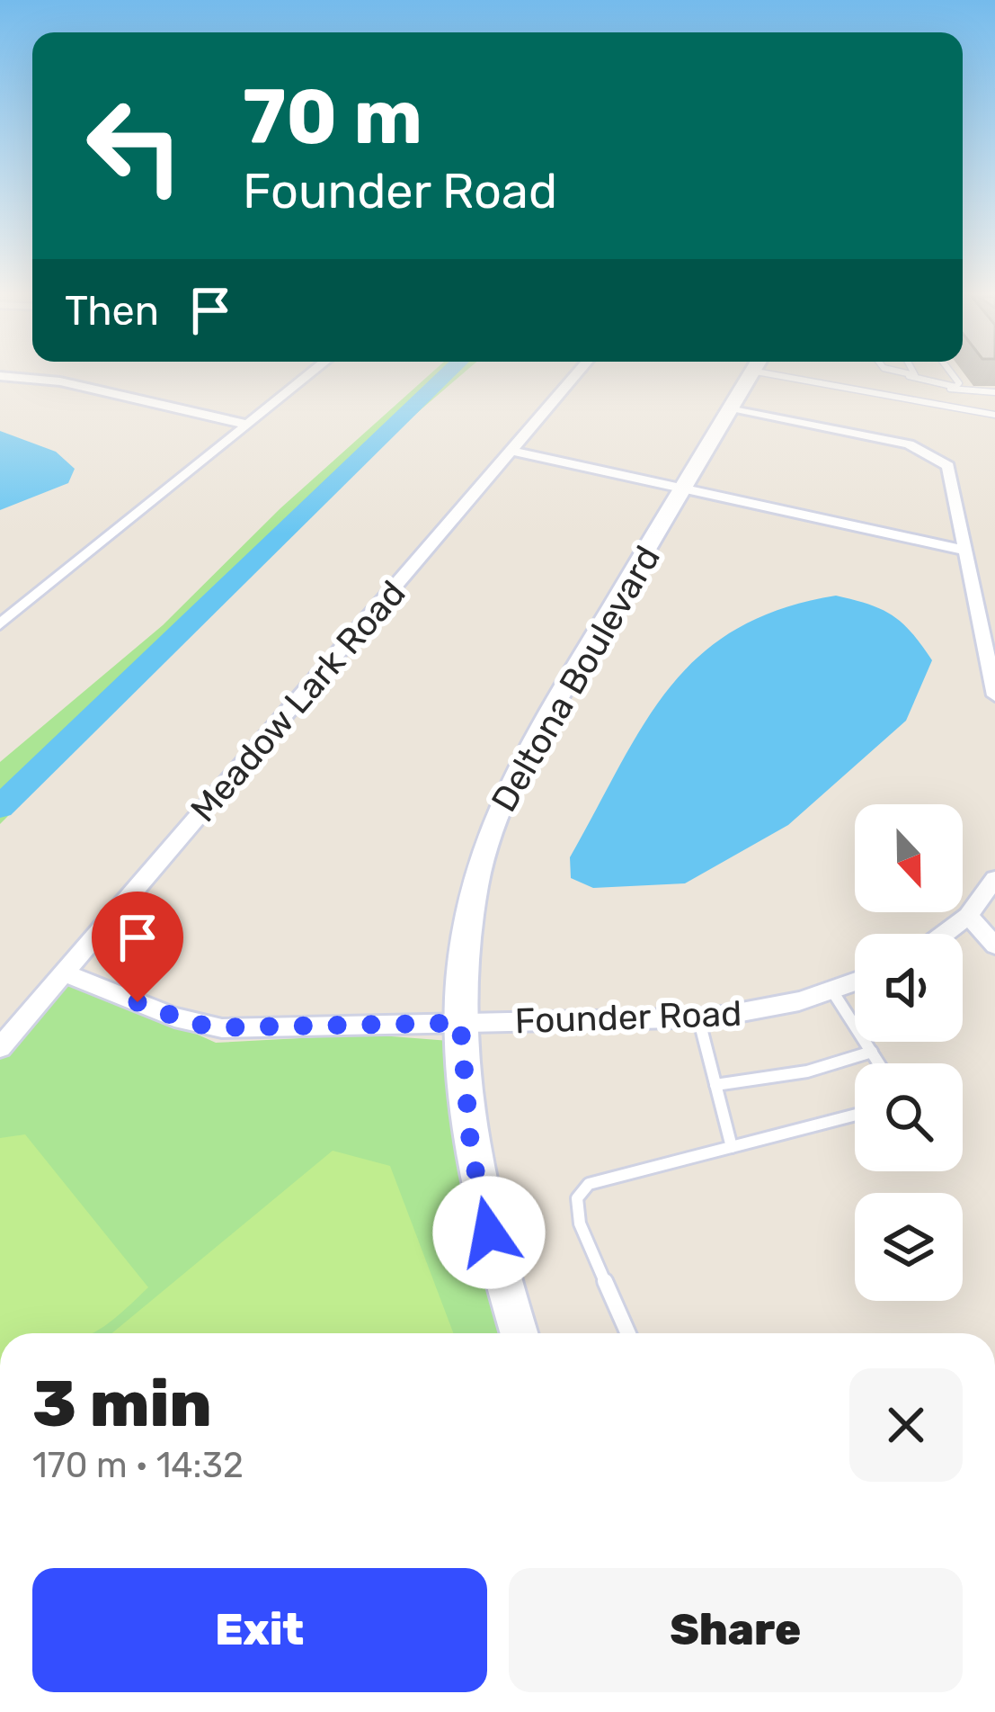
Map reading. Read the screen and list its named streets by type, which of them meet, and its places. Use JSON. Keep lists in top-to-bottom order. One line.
{"streets":{"main road":["Deltona Boulevard"],"street":["Meadow Lark Road","Founder Road"]},"crossings":[["Deltona Boulevard","Founder Road"],["Meadow Lark Road","Founder Road"]],"north":"bottom","page":{"turn":["70 m","Founder Road"],"then":"Then","heading":["3 min","170 m · 14:32"],"buttons":["Exit","Share"]}}
